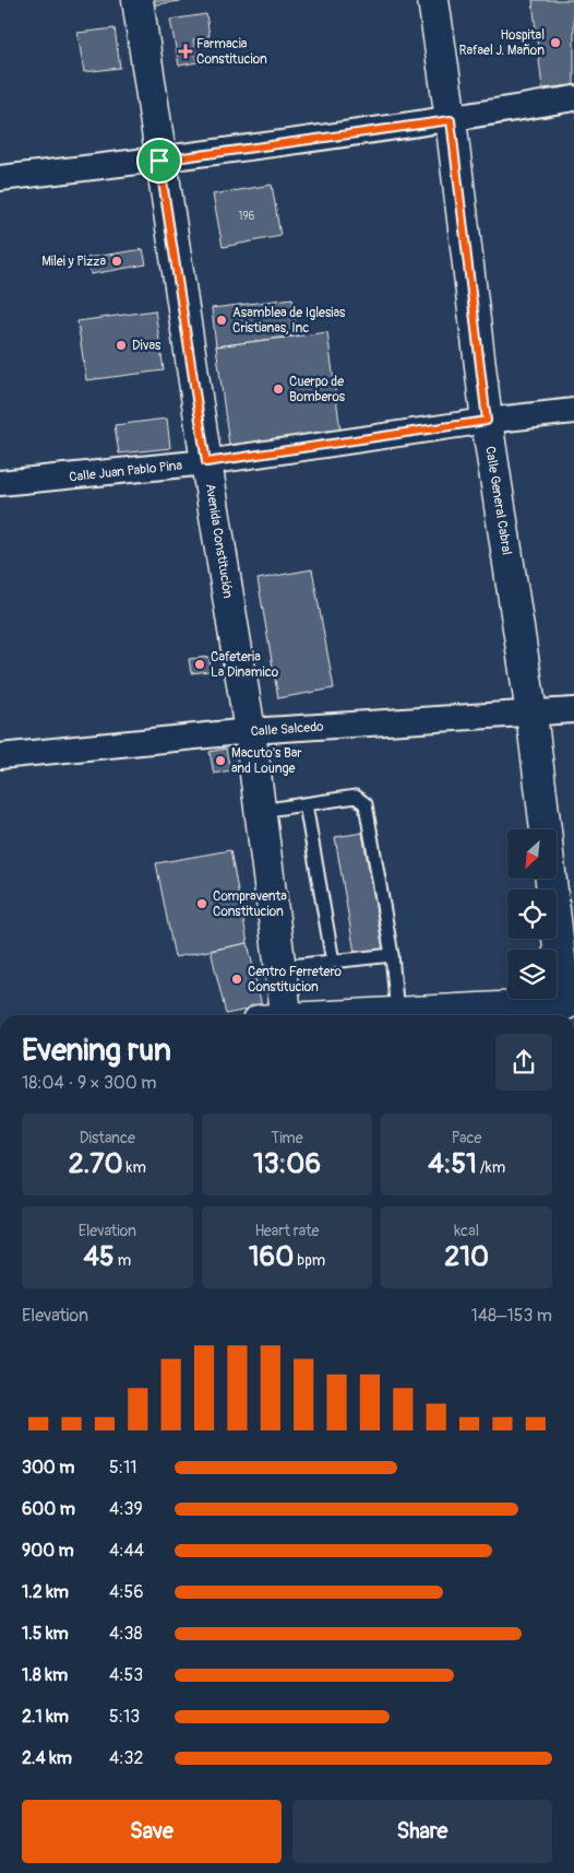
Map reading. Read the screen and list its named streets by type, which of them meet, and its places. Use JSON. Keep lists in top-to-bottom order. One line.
{"streets":{"street":["Calle Juan Pablo Pina","Calle General Cabral","Avenida Constitución","Calle Salcedo"]},"crossings":[["Calle Juan Pablo Pina","Calle General Cabral"],["Calle Juan Pablo Pina","Avenida Constitución"],["Calle General Cabral","Calle Salcedo"],["Avenida Constitución","Calle Salcedo"]],"places":{"other":["Hospital Rafael J. Mañon","Milei y Pizza","Asamblea de Iglesias Cristianas, Inc","Divas","Cuerpo de Bomberos","Cafeteria La Dinamico","Macuto's Bar and Lounge","Compraventa Constitucion","Centro Ferretero Constitucion"],"health":["Farmacia Constitucion"]},"house_numbers":["196"],"north":"bottom left","page":{"heading":["Evening run","18:04 · 9 × 300 m"],"stats":[["Distance","2.70 km"],["Time","13:06"],["Pace","4:51 /km"],["Elevation","45 m"],["Heart rate","160 bpm"],["kcal","210"]],"chart":["Elevation","148–153 m"],"list":[{"name":"300 m","note":"5:11"},{"name":"600 m","note":"4:39"},{"name":"900 m","note":"4:44"},{"name":"1.2 km","note":"4:56"},{"name":"1.5 km","note":"4:38"},{"name":"1.8 km","note":"4:53"},{"name":"2.1 km","note":"5:13"},{"name":"2.4 km","note":"4:32"}],"buttons":["Save","Share"]}}
